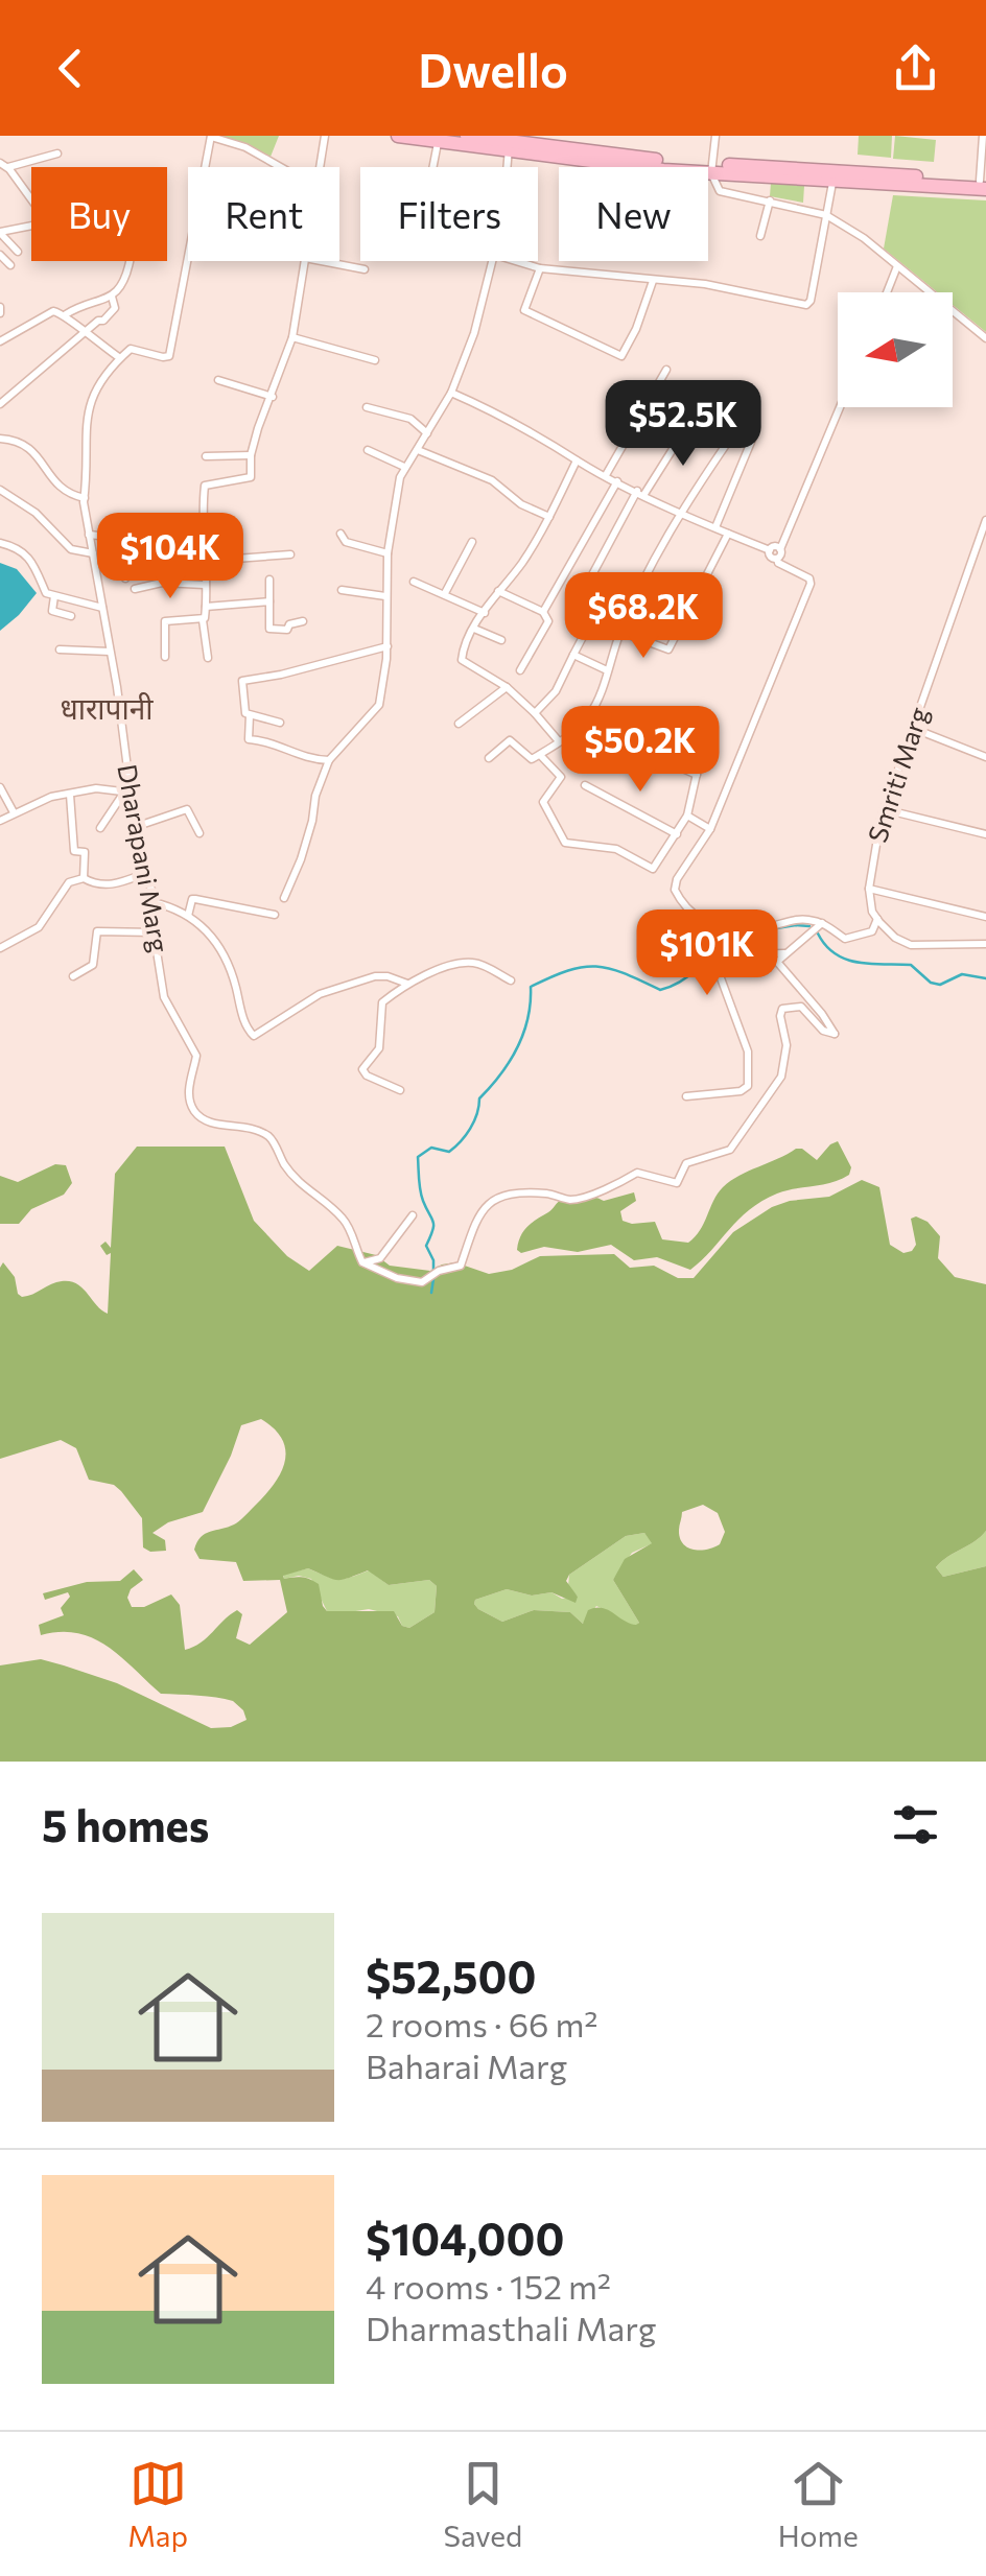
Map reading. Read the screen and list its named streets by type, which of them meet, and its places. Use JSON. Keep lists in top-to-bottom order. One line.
{"streets":{"street":["Smriti Marg","Dharapani Marg"]},"districts":["धारापानी"],"north":"left","page":{"header":"Dwello","chip":["Buy","Rent","Filters","New"],"price":["$52.5K","$104K","$68.2K","$50.2K","$101K"],"heading":"5 homes","list":[{"name":"$52,500","note":"2 rooms · 66 m² · Baharai Marg"},{"name":"$104,000","note":"4 rooms · 152 m² · Dharmasthali Marg"}],"tabs":["Map","Saved","Home"]}}
